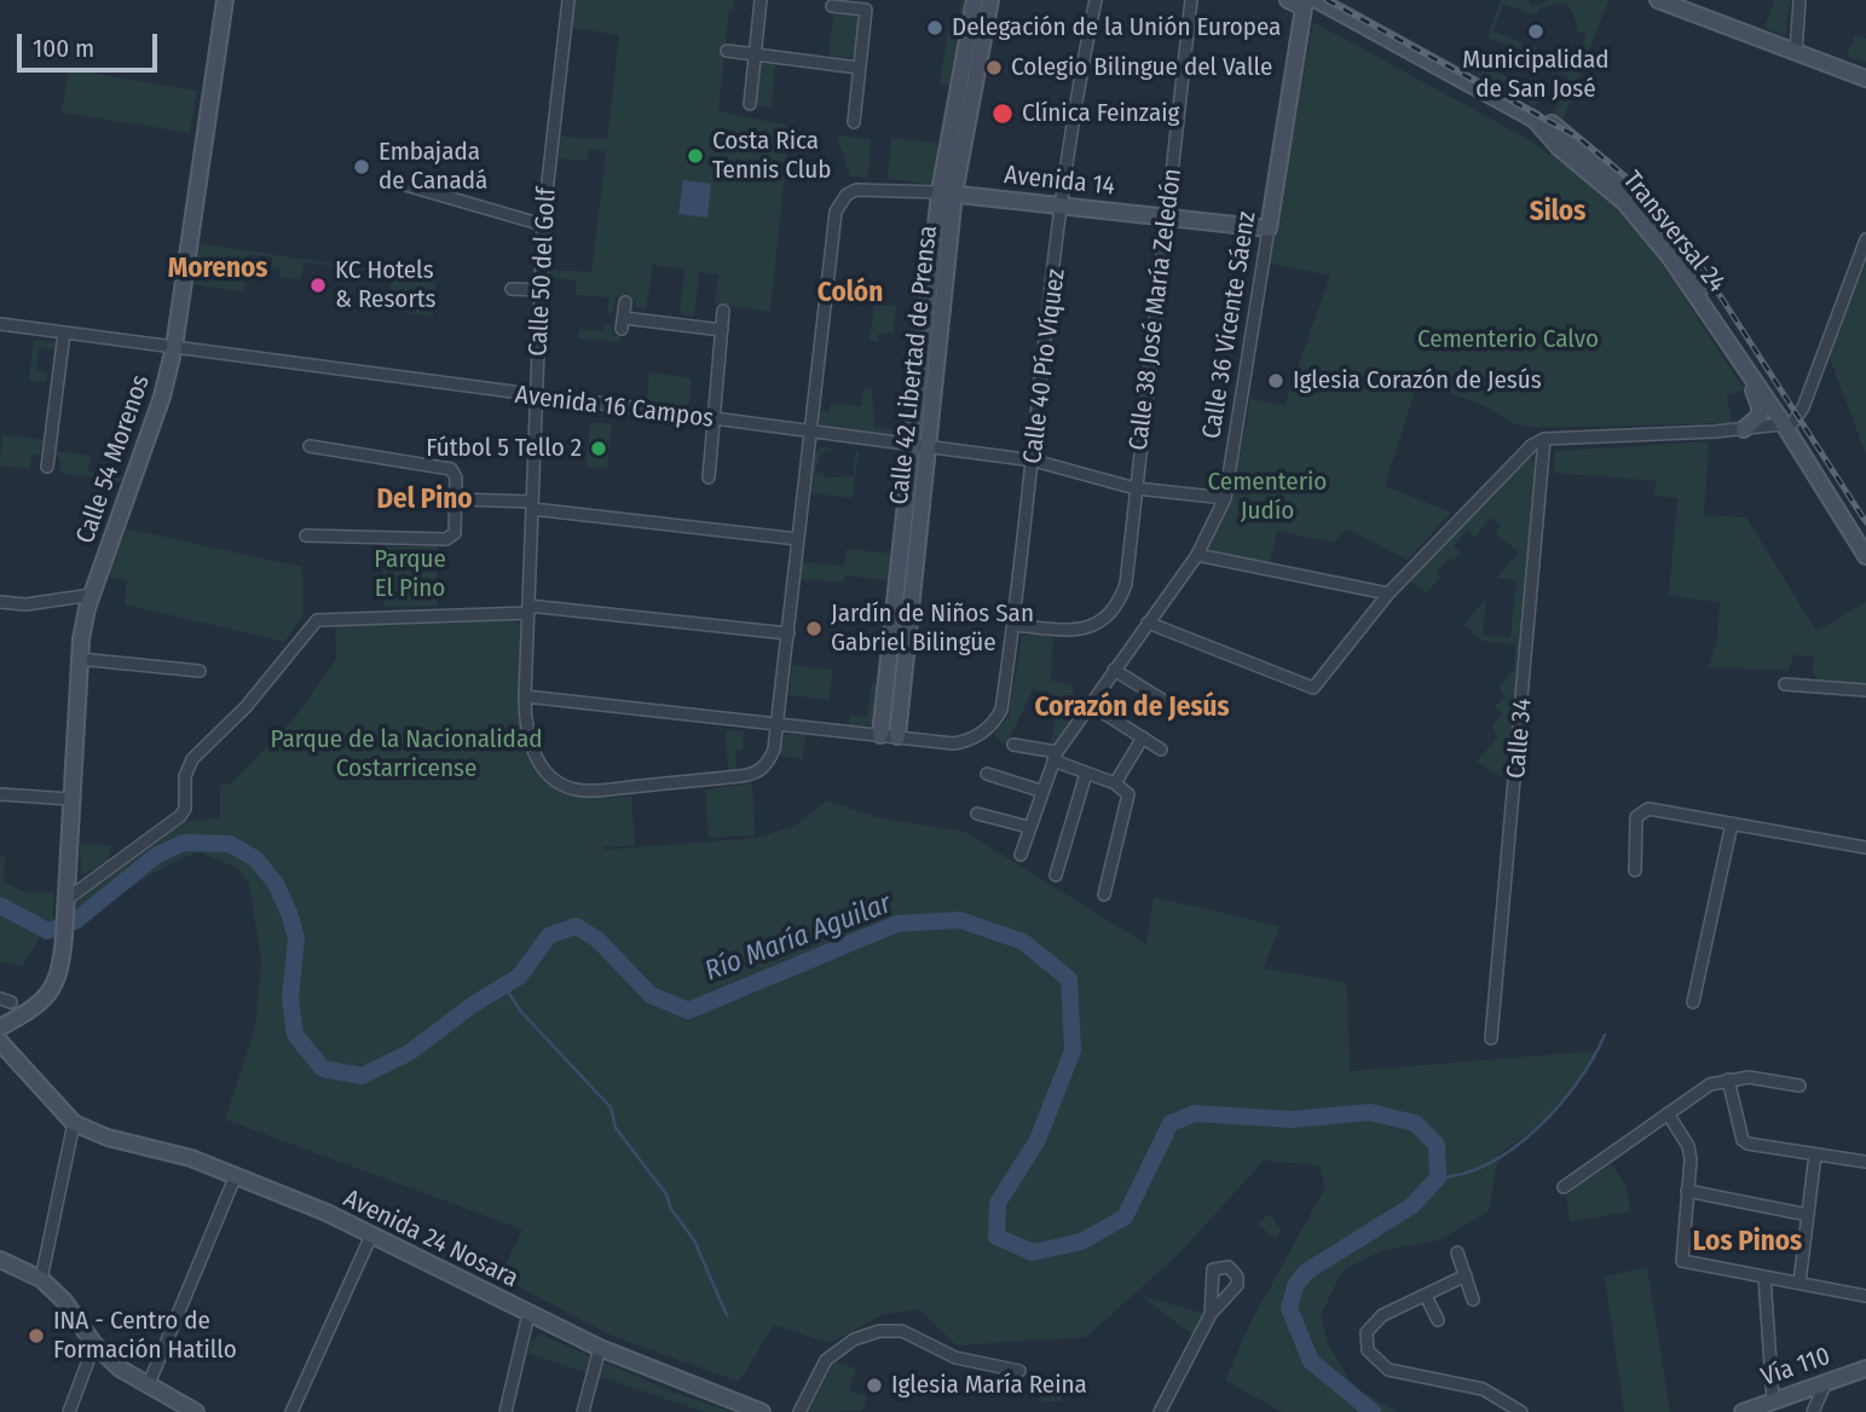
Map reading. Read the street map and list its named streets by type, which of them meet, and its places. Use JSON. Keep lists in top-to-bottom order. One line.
{"streets":{"main road":["Avenida 14","Transversal 24","Calle 36 Vicente Sáenz","Calle 42 Libertad de Prensa","Calle 54 Morenos","Avenida 24 Nosara","Vía 110"],"street":["Calle 50 del Golf","Calle 38 José María Zeledón","Calle 40 Pío Víquez","Avenida 16 Campos","Calle 34"]},"crossings":[["Avenida 14","Calle 38 José María Zeledón"],["Avenida 14","Calle 36 Vicente Sáenz"],["Avenida 14","Calle 42 Libertad de Prensa"],["Avenida 14","Calle 40 Pío Víquez"],["Avenida 14","Avenida 16 Campos"],["Transversal 24","Calle 36 Vicente Sáenz"],["Calle 50 del Golf","Avenida 16 Campos"],["Calle 38 José María Zeledón","Calle 40 Pío Víquez"],["Calle 38 José María Zeledón","Avenida 16 Campos"],["Calle 36 Vicente Sáenz","Avenida 16 Campos"],["Calle 42 Libertad de Prensa","Calle 40 Pío Víquez"],["Calle 42 Libertad de Prensa","Avenida 16 Campos"],["Calle 40 Pío Víquez","Avenida 16 Campos"],["Avenida 16 Campos","Calle 54 Morenos"]],"districts":["Silos","Morenos","Colón","Del Pino","Corazón de Jesús","Los Pinos"],"water":["Río María Aguilar"],"parks":["Cementerio Calvo","Cementerio Judío","Parque El Pino","Parque de la Nacionalidad Costarricense"],"places":["Delegación de la Unión Europea","Municipalidad de San José","Colegio Bilingue del Valle","Clínica Feinzaig","Costa Rica Tennis Club","Embajada de Canadá","KC Hotels & Resorts","Iglesia Corazón de Jesús","Fútbol 5 Tello 2","Jardín de Niños San Gabriel Bilingüe","INA - Centro de Formación Hatillo","Iglesia María Reina"],"scale_bar":"100 m"}
